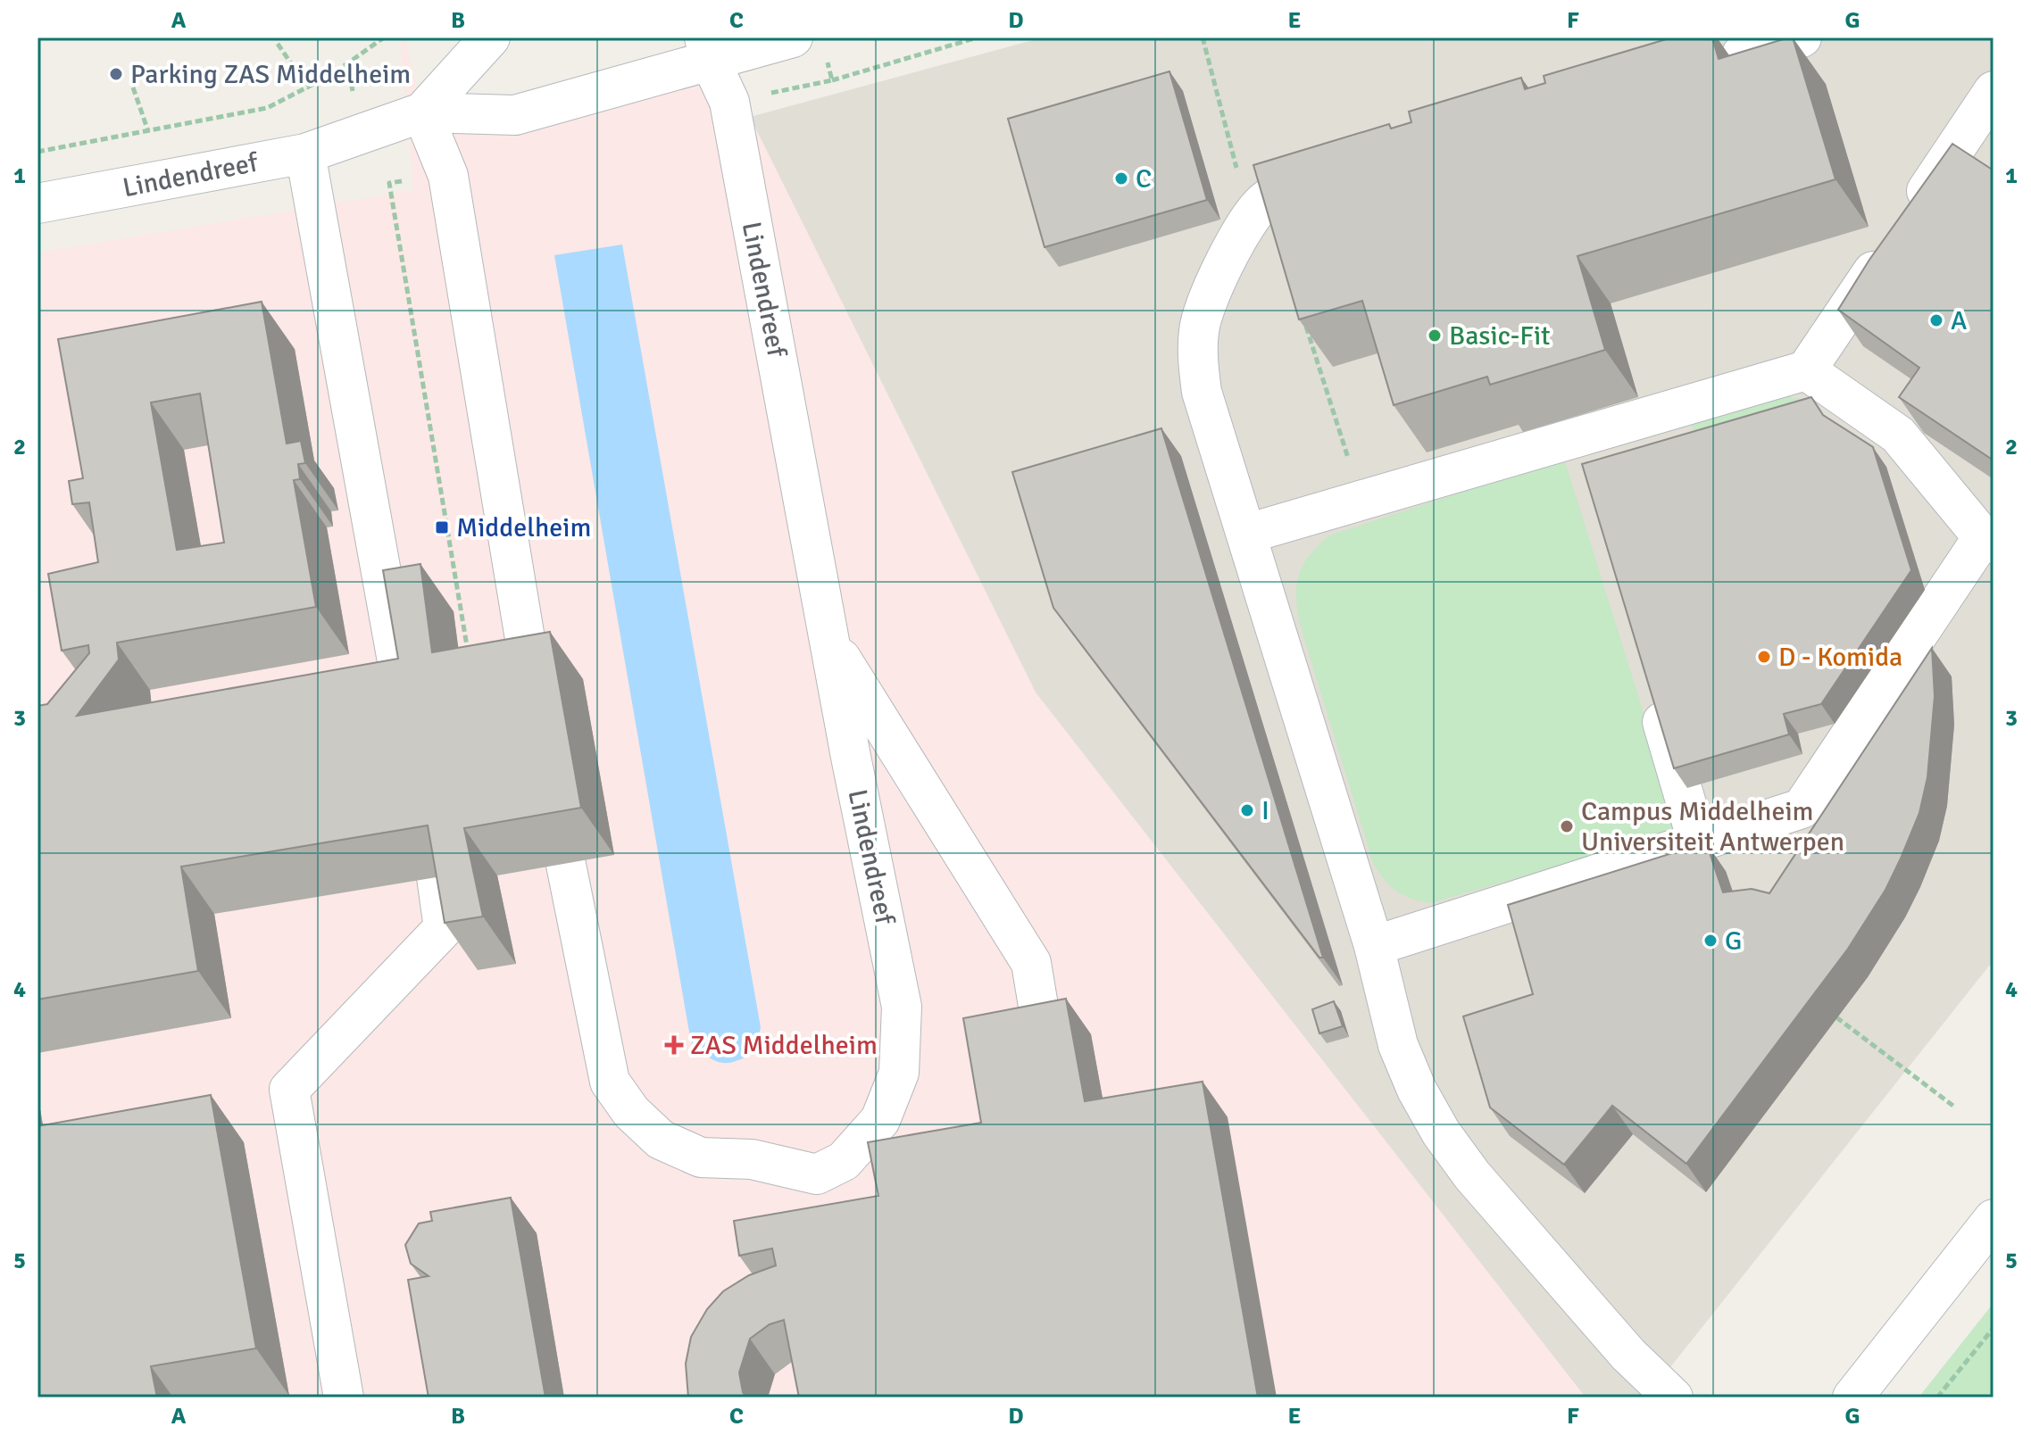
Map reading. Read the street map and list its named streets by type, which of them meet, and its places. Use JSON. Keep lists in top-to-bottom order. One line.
{"streets":{"street":["Lindendreef"]},"places":{"other":["Parking ZAS Middelheim","C","A","Basic-Fit","D - Komida","I","Campus Middelheim Universiteit Antwerpen","G"],"transit":["Middelheim"],"health":["ZAS Middelheim"]},"grid":{"columns":["A","B","C","D","E","F","G"],"rows":["1","2","3","4","5"]}}
